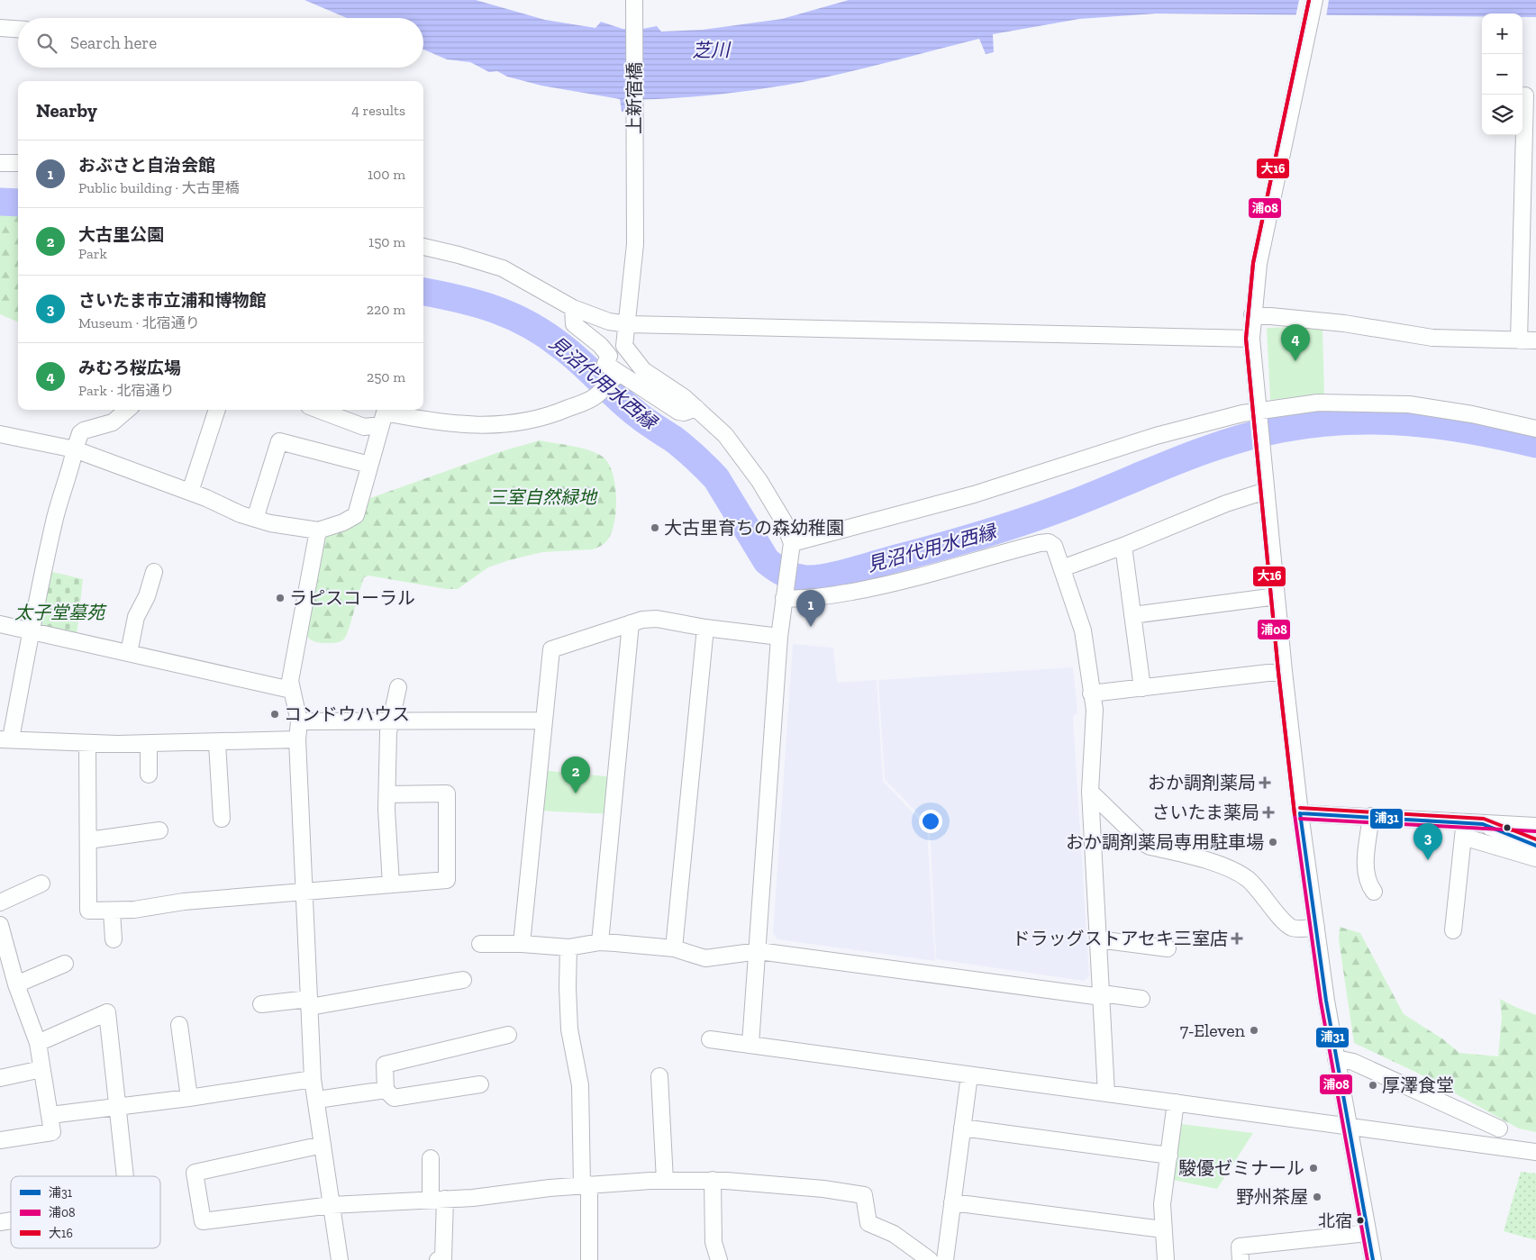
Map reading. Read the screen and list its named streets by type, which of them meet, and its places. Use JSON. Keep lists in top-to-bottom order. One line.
{"streets":{"street":["上新宿橋"]},"water":["芝川","見沼代用水西縁"],"parks":["三室自然緑地","太子堂墓苑"],"places":{"other":["大古里育ちの森幼稚園","ラピスコーラル","コンドウハウス","おか調剤薬局専用駐車場","7-Eleven","厚澤食堂","駿優ゼミナール","野州茶屋","北宿"],"health":["おか調剤薬局","さいたま薬局","ドラッグストアセキ三室店"]},"lines":["transit line 浦08","transit line 大16","transit line 浦31"],"legend":["浦31","浦08","大16"],"page":{"map_buttons":["+","−"],"search":"Search here","heading":["Nearby","4 results"],"list":[{"mark":"1","name":"おぶさと自治会館","note":"Public building · 大古里橋","value":"100 m"},{"mark":"2","name":"大古里公園","note":"Park","value":"150 m"},{"mark":"3","name":"さいたま市立浦和博物館","note":"Museum · 北宿通り","value":"220 m"},{"mark":"4","name":"みむろ桜広場","note":"Park · 北宿通り","value":"250 m"}],"pins":["4","1","2","3"]}}
